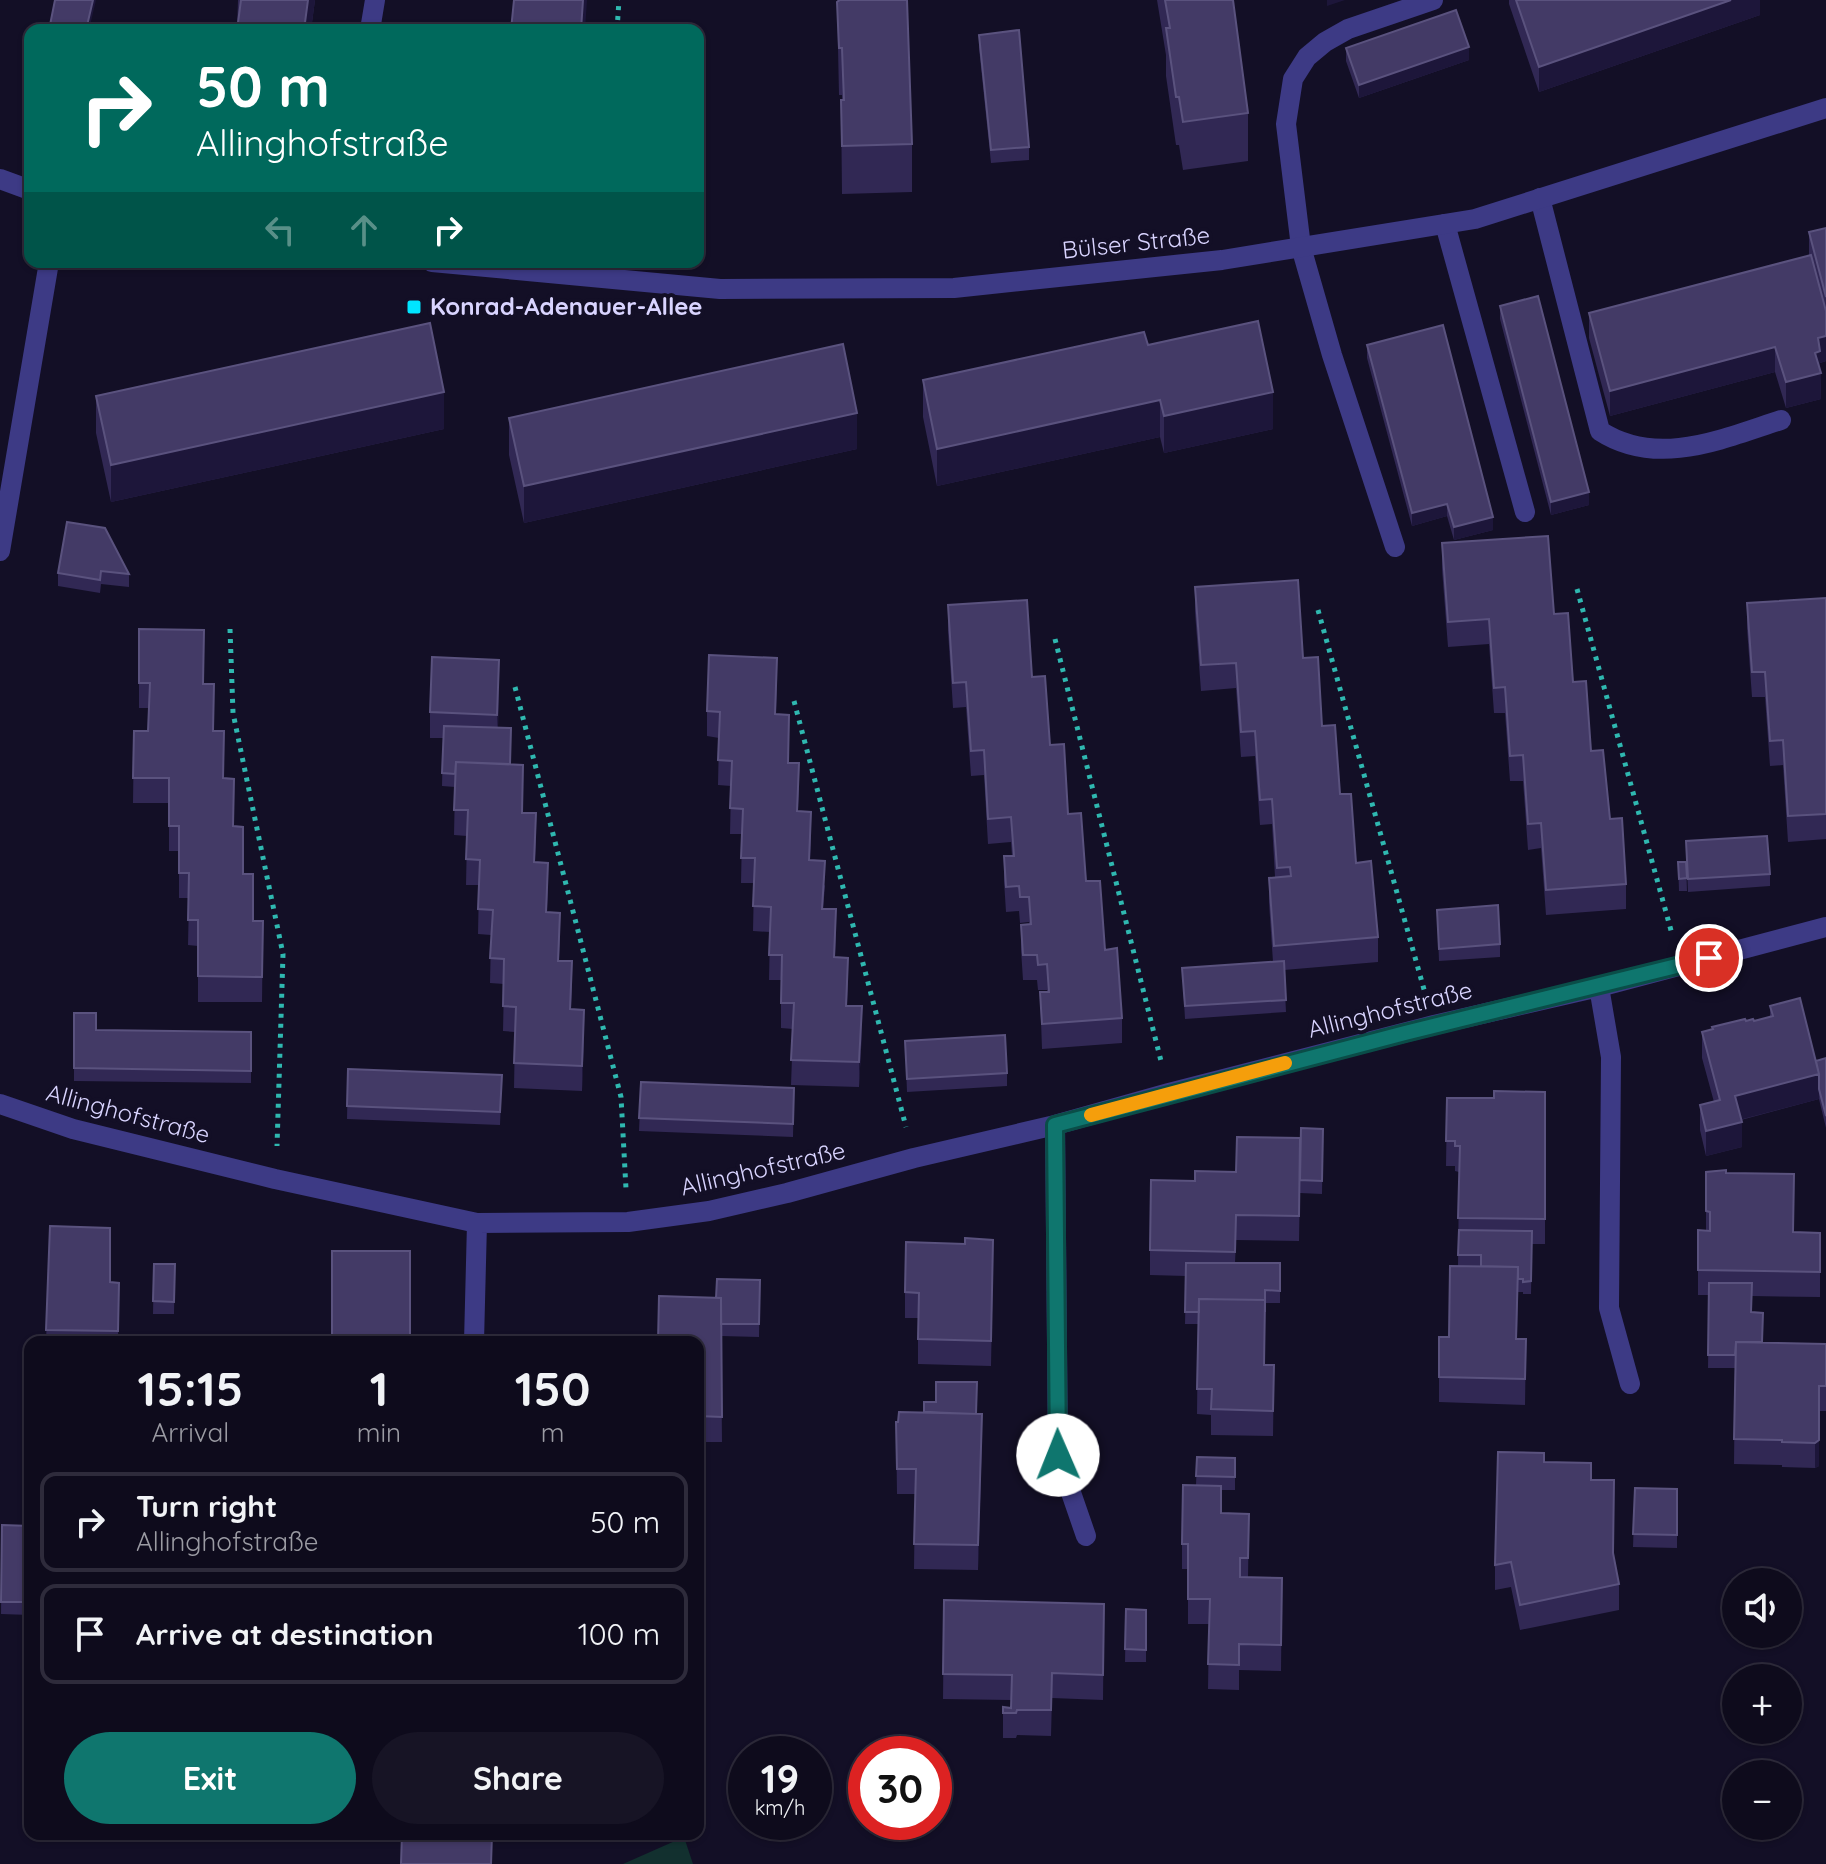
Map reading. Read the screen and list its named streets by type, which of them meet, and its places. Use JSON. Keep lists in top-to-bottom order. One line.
{"streets":{"street":["Bülser Straße","Allinghofstraße"]},"places":{"transit":["Konrad-Adenauer-Allee"]},"page":{"turn":["50 m","Allinghofstraße"],"eta":["15:15","Arrival","1","min","150","m"],"list":[{"name":"Turn right","note":"Allinghofstraße","value":"50 m"},{"name":"Arrive at destination","value":"100 m"}],"map_buttons":["+","−"],"buttons":["Exit","Share"],"speed":"19 km/h","limit":"30"}}
